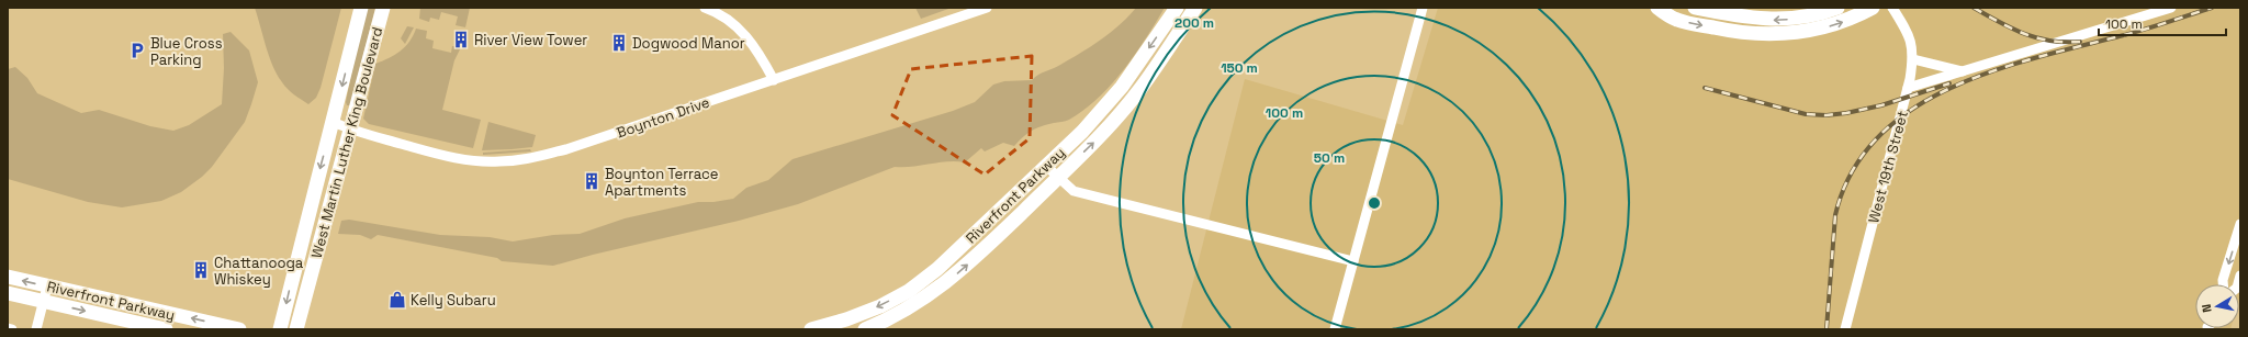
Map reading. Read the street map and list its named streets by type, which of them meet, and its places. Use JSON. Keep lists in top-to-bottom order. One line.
{"streets":{"main road":["West Martin Luther King Boulevard","Riverfront Parkway"],"street":["Boynton Drive","West 19th Street"]},"crossings":[["Boynton Drive","West Martin Luther King Boulevard"]],"places":{"building":["River View Tower","Dogwood Manor","Boynton Terrace Apartments","Chattanooga Whiskey"],"parking":["Blue Cross Parking"],"shop":["Kelly Subaru"]},"scale_bar":"100 m","north":"left","rings":["200 m","150 m","100 m","50 m"]}
